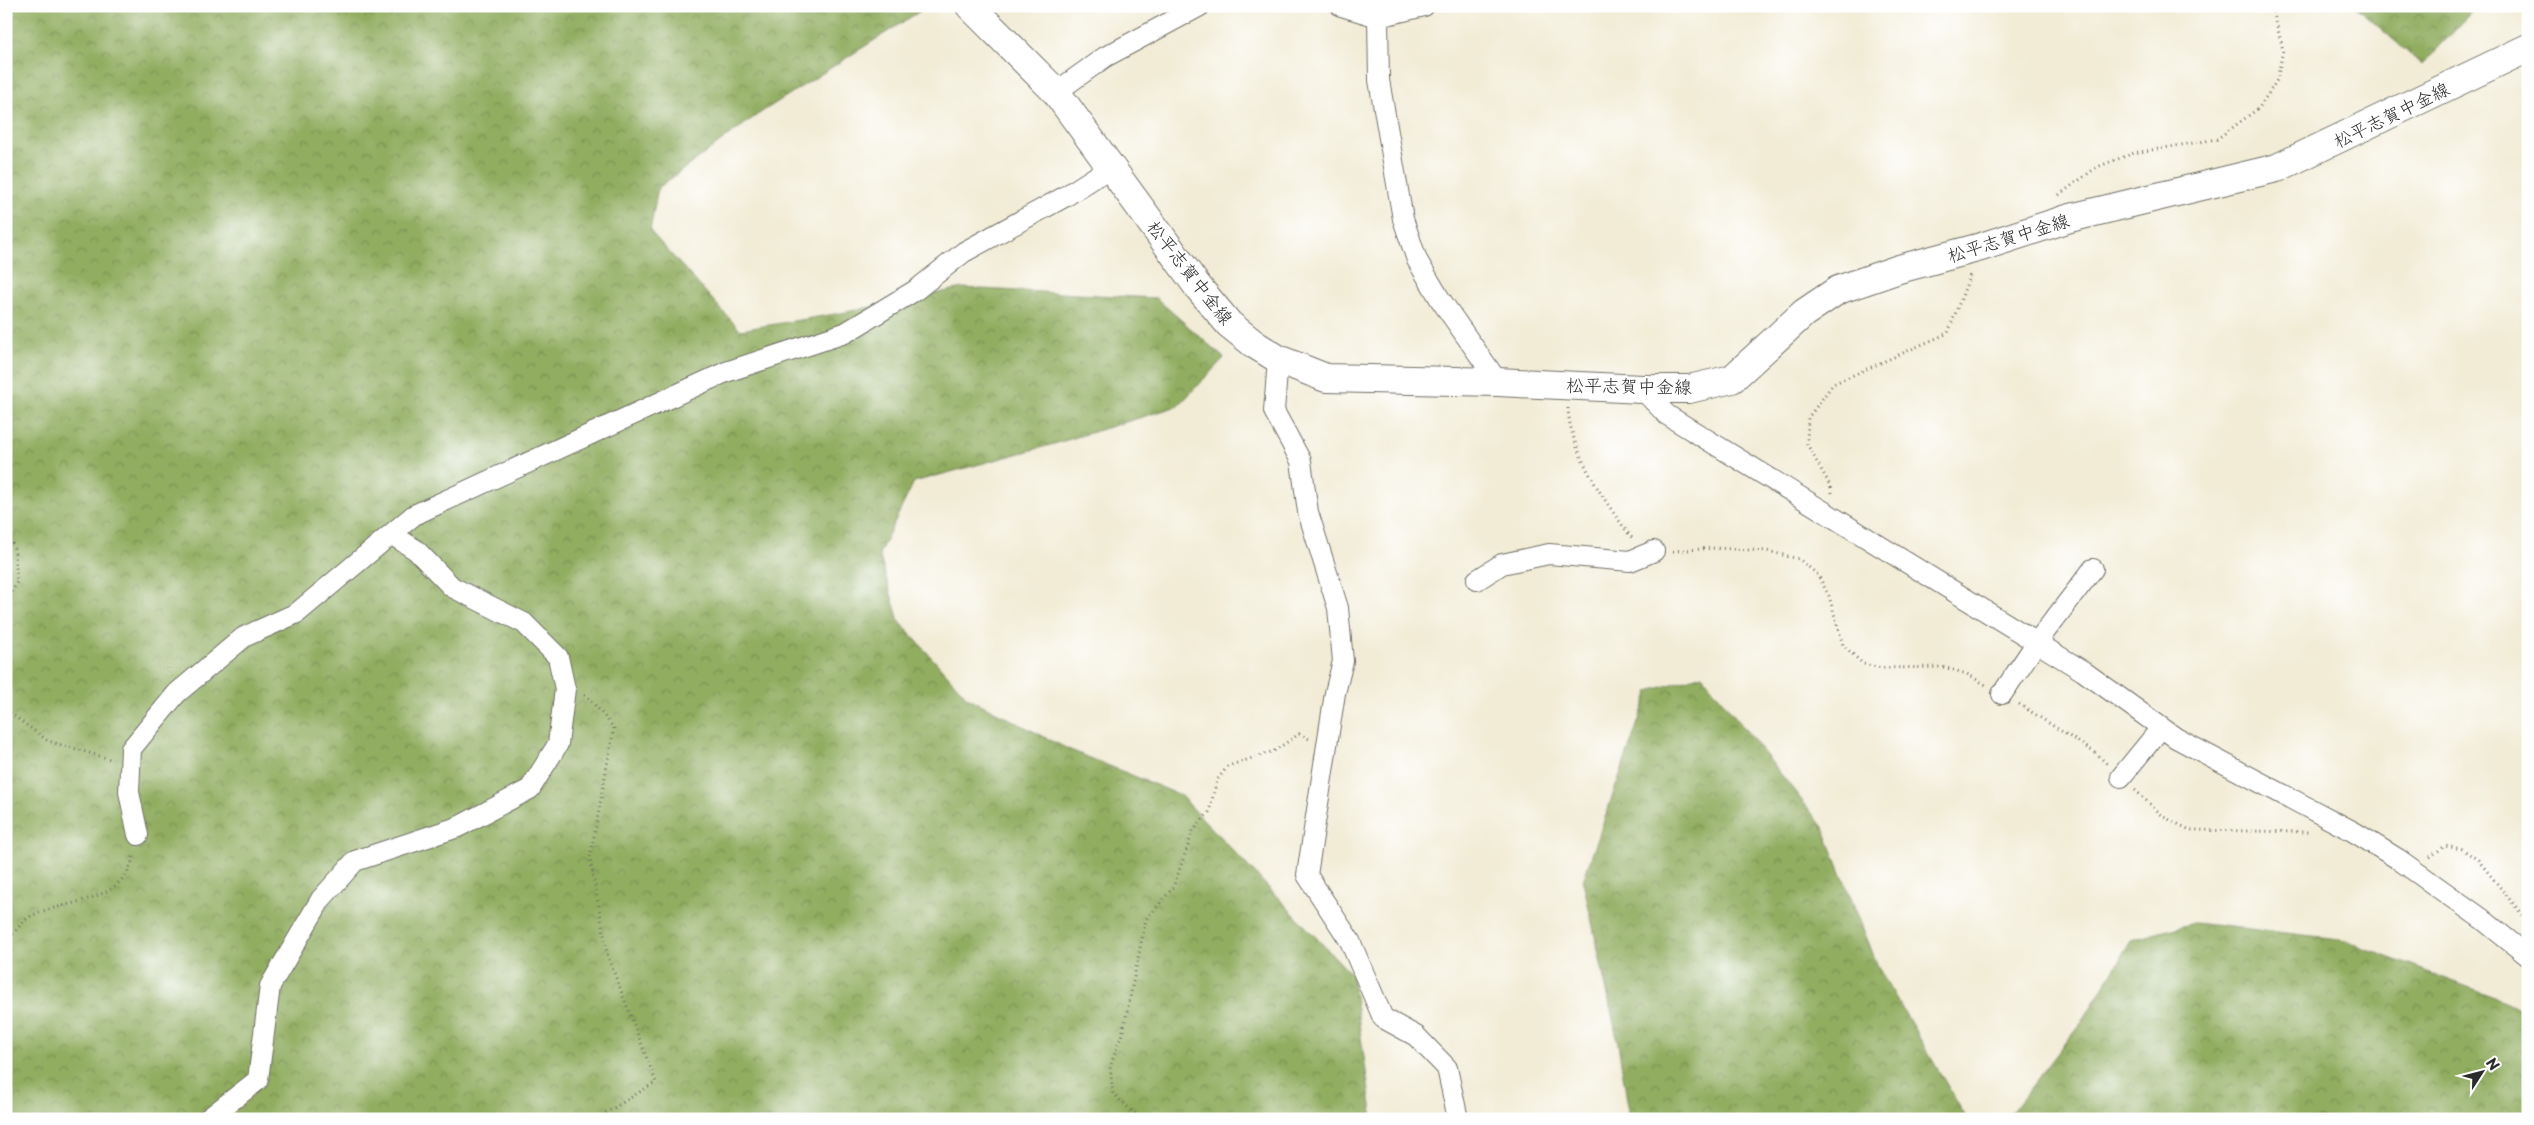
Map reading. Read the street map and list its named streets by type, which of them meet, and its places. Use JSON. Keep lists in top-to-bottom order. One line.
{"streets":{"main road":["松平志賀中金線"]},"north":"top right"}
